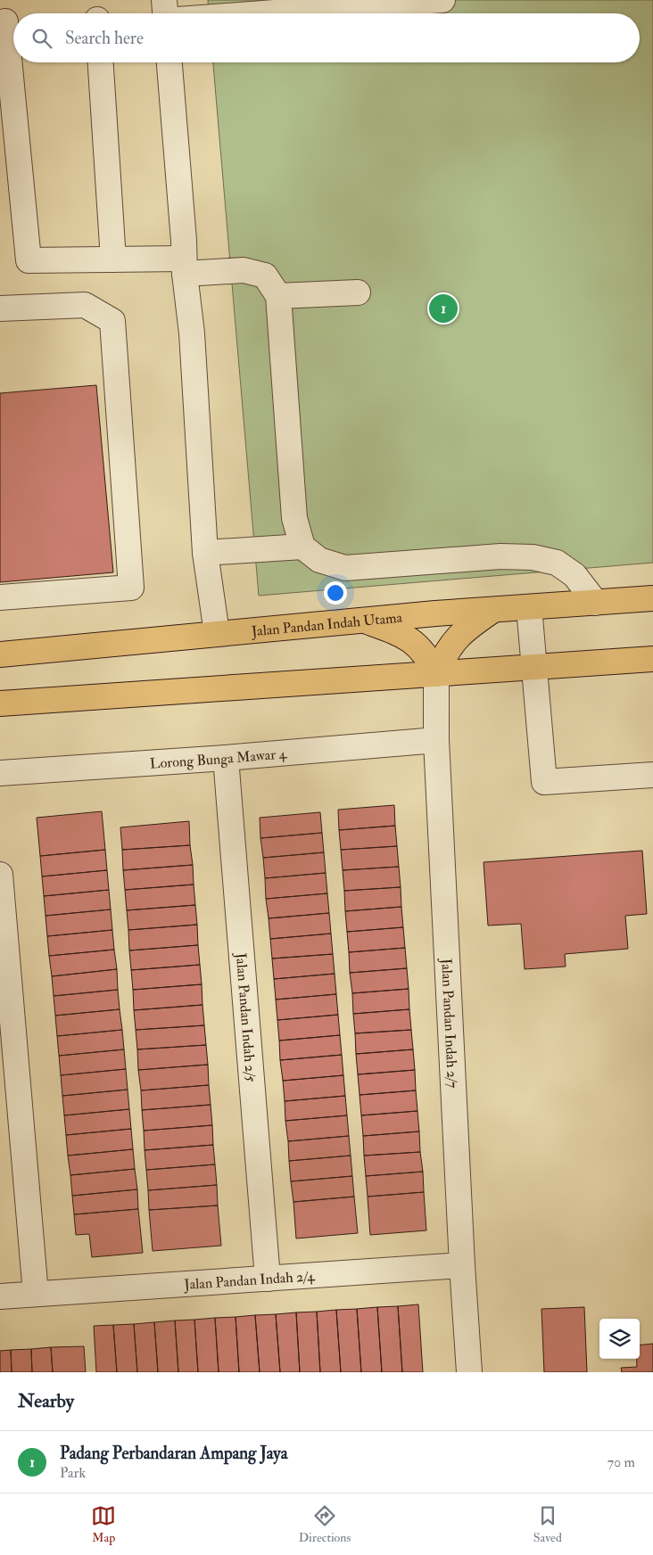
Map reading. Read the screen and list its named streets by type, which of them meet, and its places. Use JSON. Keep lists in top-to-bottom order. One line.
{"streets":{"main road":["Jalan Pandan Indah Utama"],"street":["Lorong Bunga Mawar 4","Jalan Pandan Indah 2/5","Jalan Pandan Indah 2/7","Jalan Pandan Indah 2/4"]},"crossings":[["Lorong Bunga Mawar 4","Jalan Pandan Indah 2/5"],["Lorong Bunga Mawar 4","Jalan Pandan Indah 2/7"],["Jalan Pandan Indah 2/5","Jalan Pandan Indah 2/4"],["Jalan Pandan Indah 2/7","Jalan Pandan Indah 2/4"]],"page":{"search":"Search here","pins":"1","heading":"Nearby","list":[{"mark":"1","name":"Padang Perbandaran Ampang Jaya","note":"Park","value":"70 m"}],"nav":["Map","Directions","Saved"]}}
